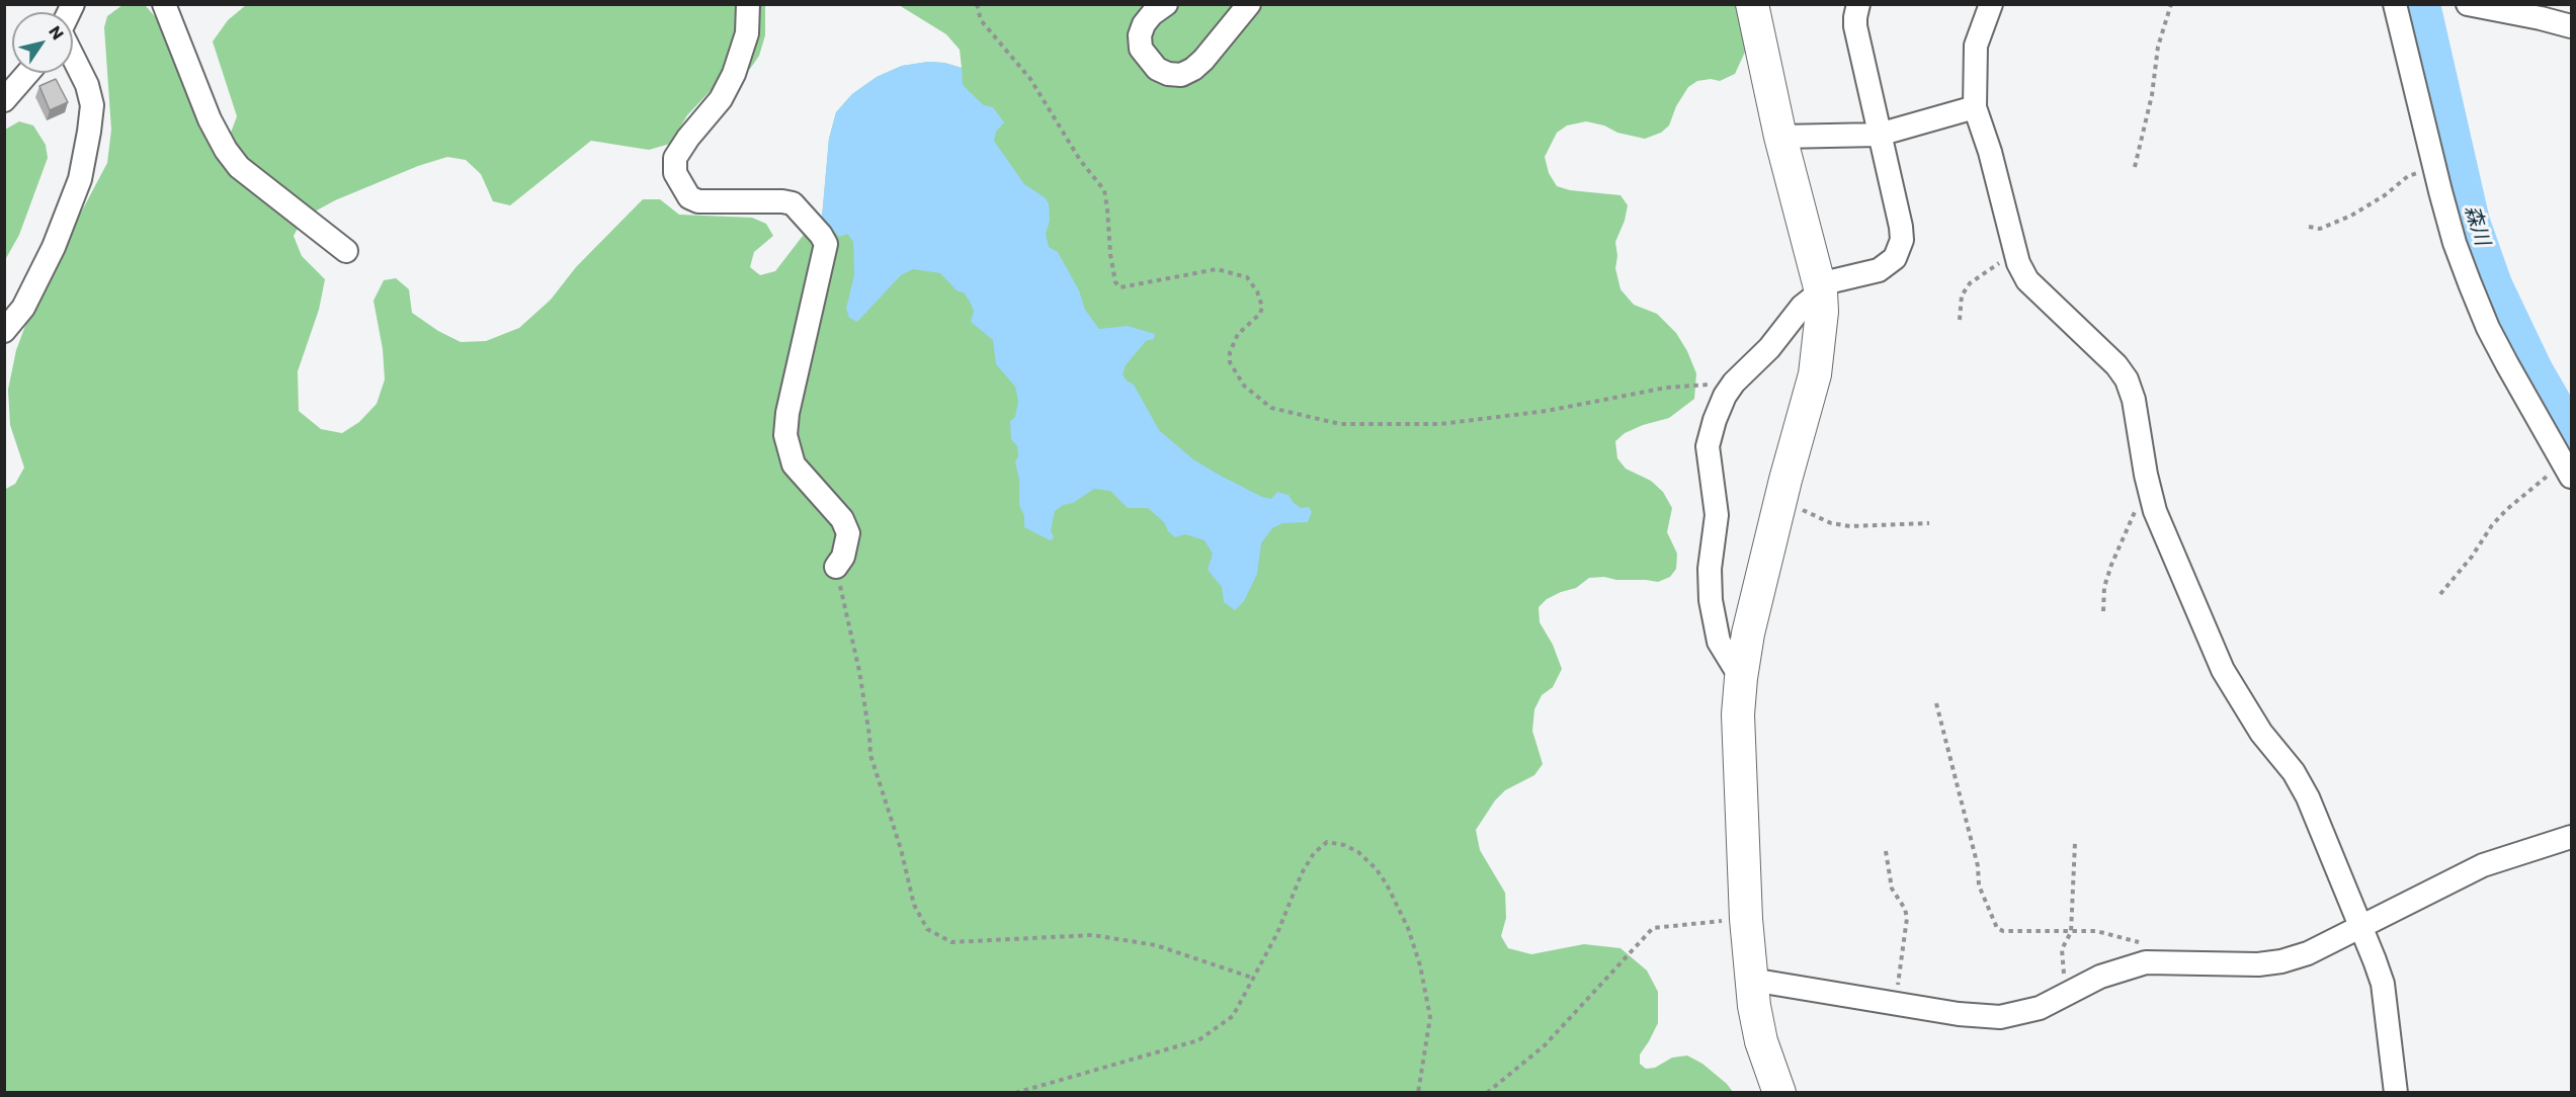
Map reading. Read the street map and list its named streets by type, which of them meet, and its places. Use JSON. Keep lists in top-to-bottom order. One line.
{"water":["森川"],"north":"top right"}
